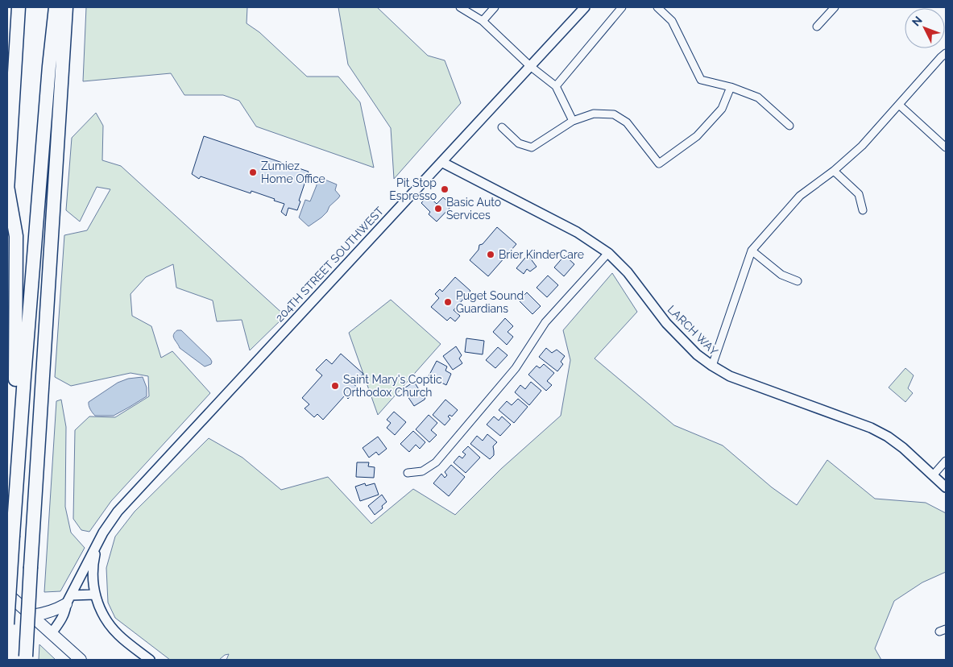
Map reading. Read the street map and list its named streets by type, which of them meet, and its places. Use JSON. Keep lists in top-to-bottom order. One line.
{"streets":{"street":["204TH STREET SOUTHWEST","LARCH WAY"]},"crossings":[["204TH STREET SOUTHWEST","LARCH WAY"]],"places":["Zumiez Home Office","Pit Stop Espresso","Basic Auto Services","Brier KinderCare","Puget Sound Guardians","Saint Mary's Coptic Orthodox Church"],"north":"top left"}
